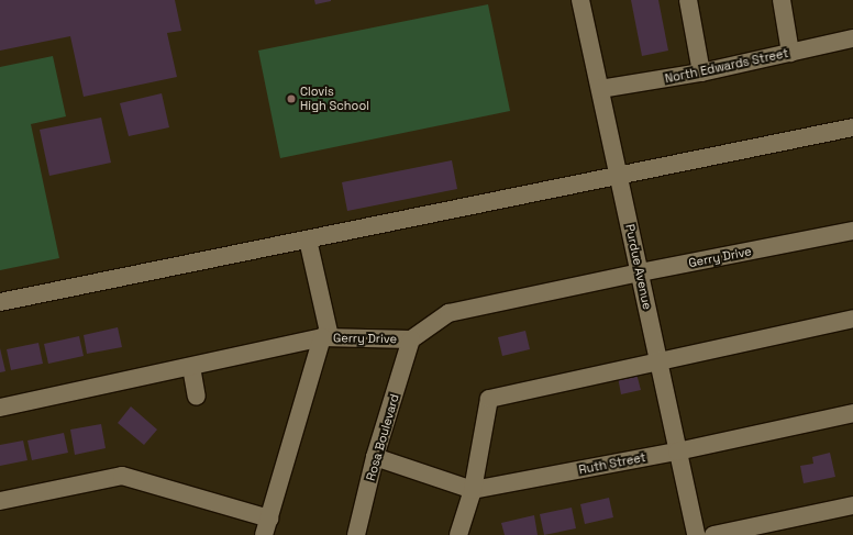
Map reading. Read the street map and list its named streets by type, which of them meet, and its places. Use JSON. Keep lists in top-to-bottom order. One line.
{"streets":{"street":["North Edwards Street","Gerry Drive","Purdue Avenue","Rosa Boulevard","Ruth Street"]},"crossings":[["North Edwards Street","Purdue Avenue"],["Gerry Drive","Purdue Avenue"],["Gerry Drive","Rosa Boulevard"],["Purdue Avenue","Ruth Street"],["Rosa Boulevard","Ruth Street"]],"places":["Clovis High School"]}
